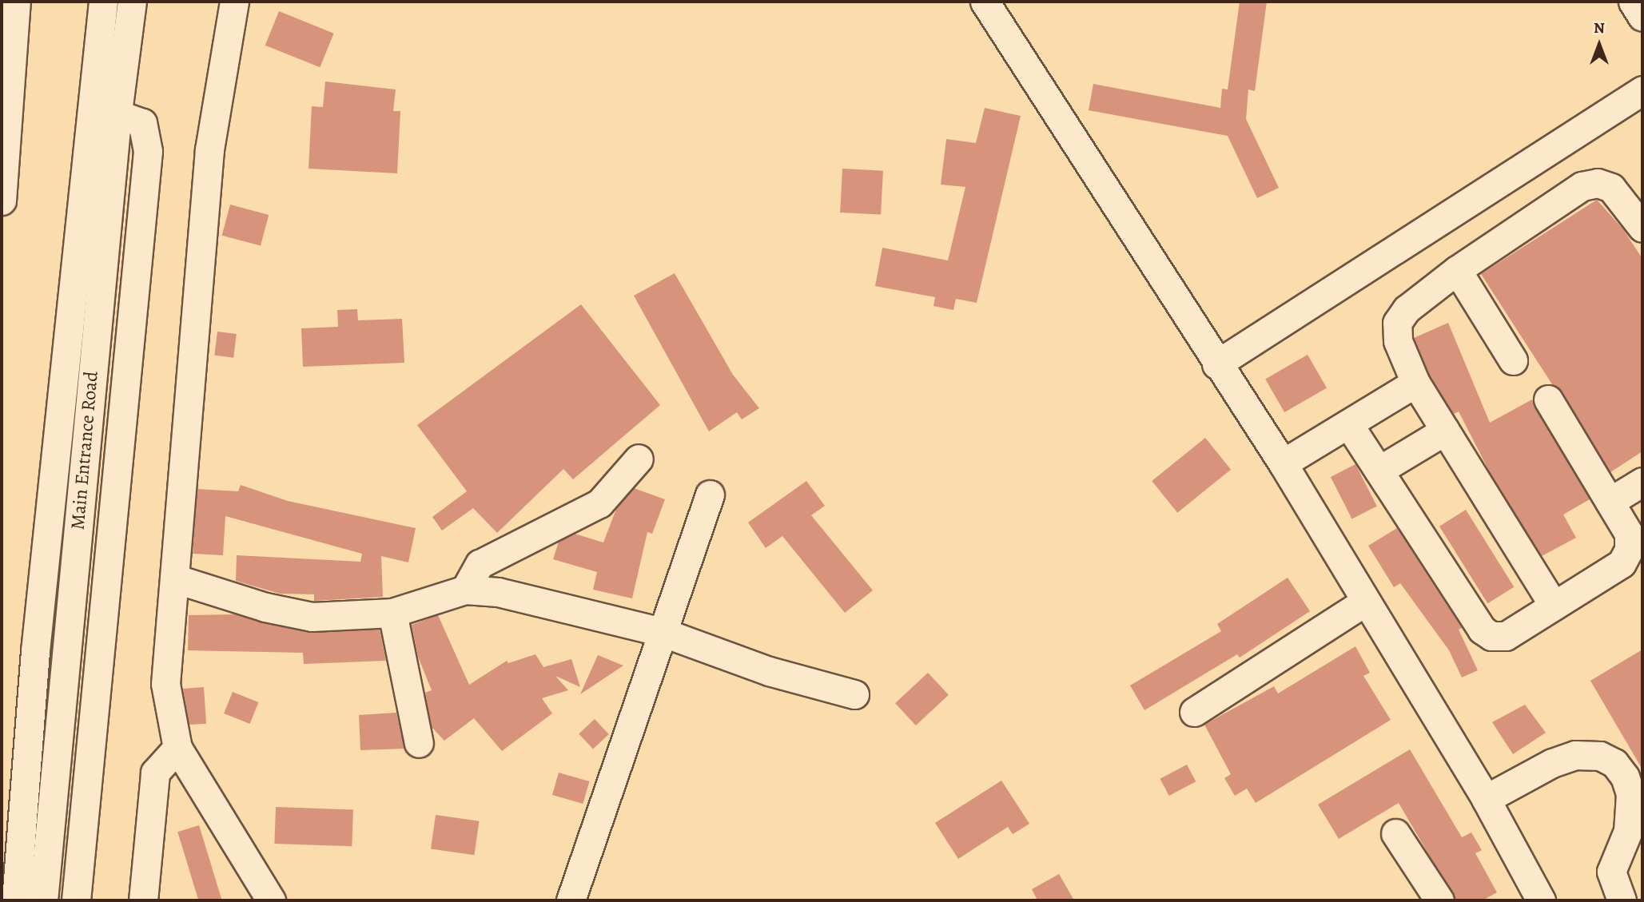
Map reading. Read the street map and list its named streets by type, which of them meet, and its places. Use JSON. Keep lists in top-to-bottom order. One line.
{"streets":{"street":["Main Entrance Road"]},"north":"top"}
